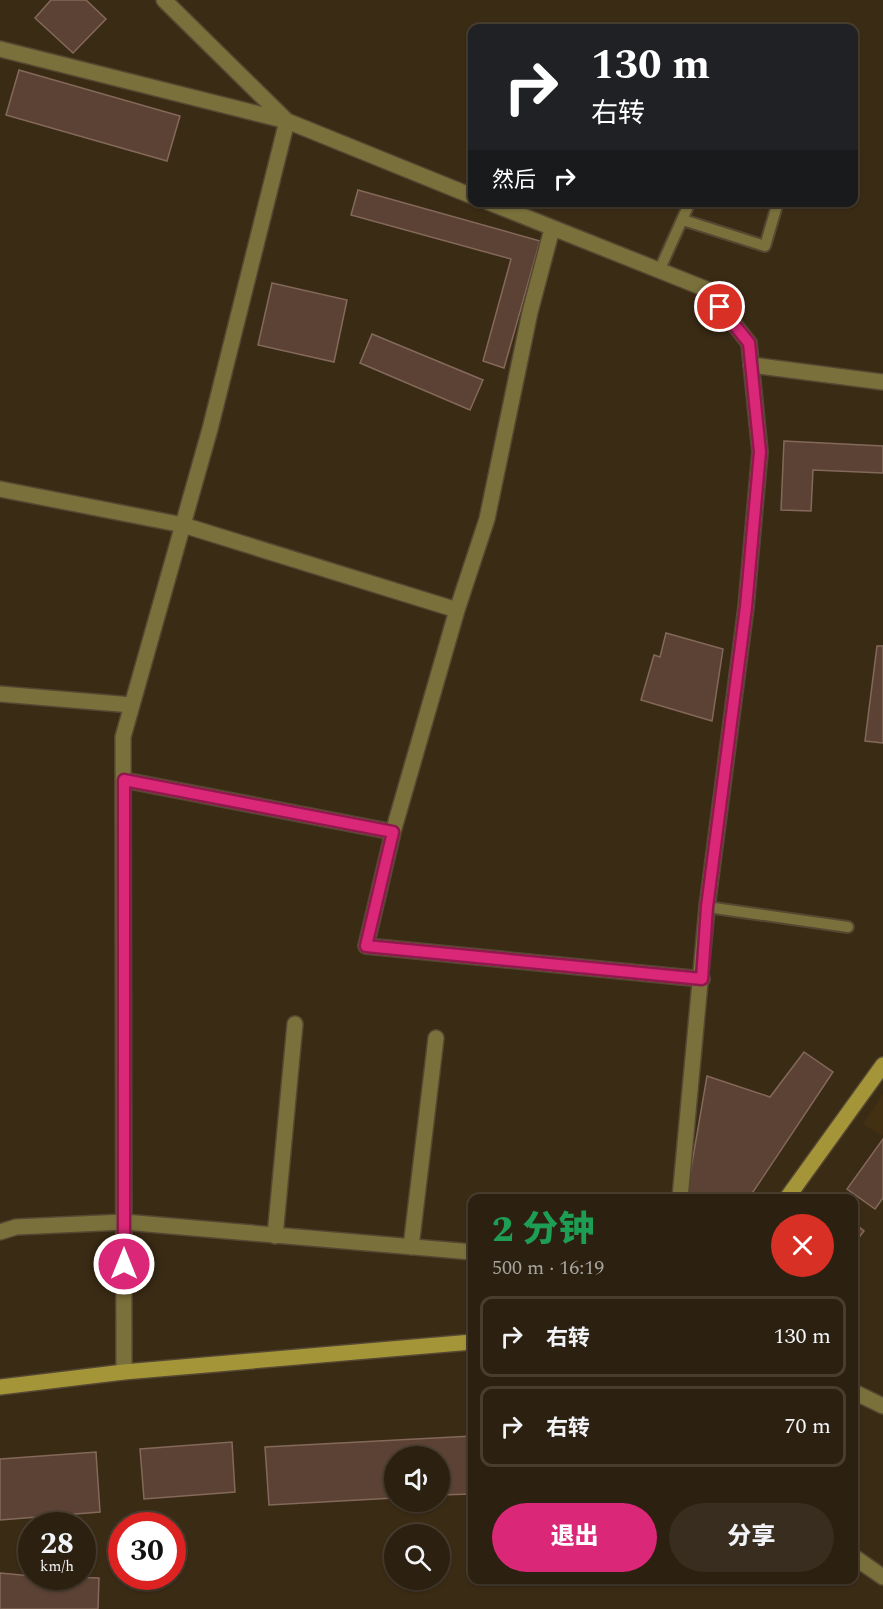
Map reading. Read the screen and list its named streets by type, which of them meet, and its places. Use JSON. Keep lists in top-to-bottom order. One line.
{"page":{"turn":["130 m","右转"],"then":"然后","heading":["2 分钟","500 m · 16:19"],"list":[{"name":"右转","value":"130 m"},{"name":"右转","value":"70 m"}],"buttons":["退出","分享"],"speed":"28 km/h","limit":"30"}}
